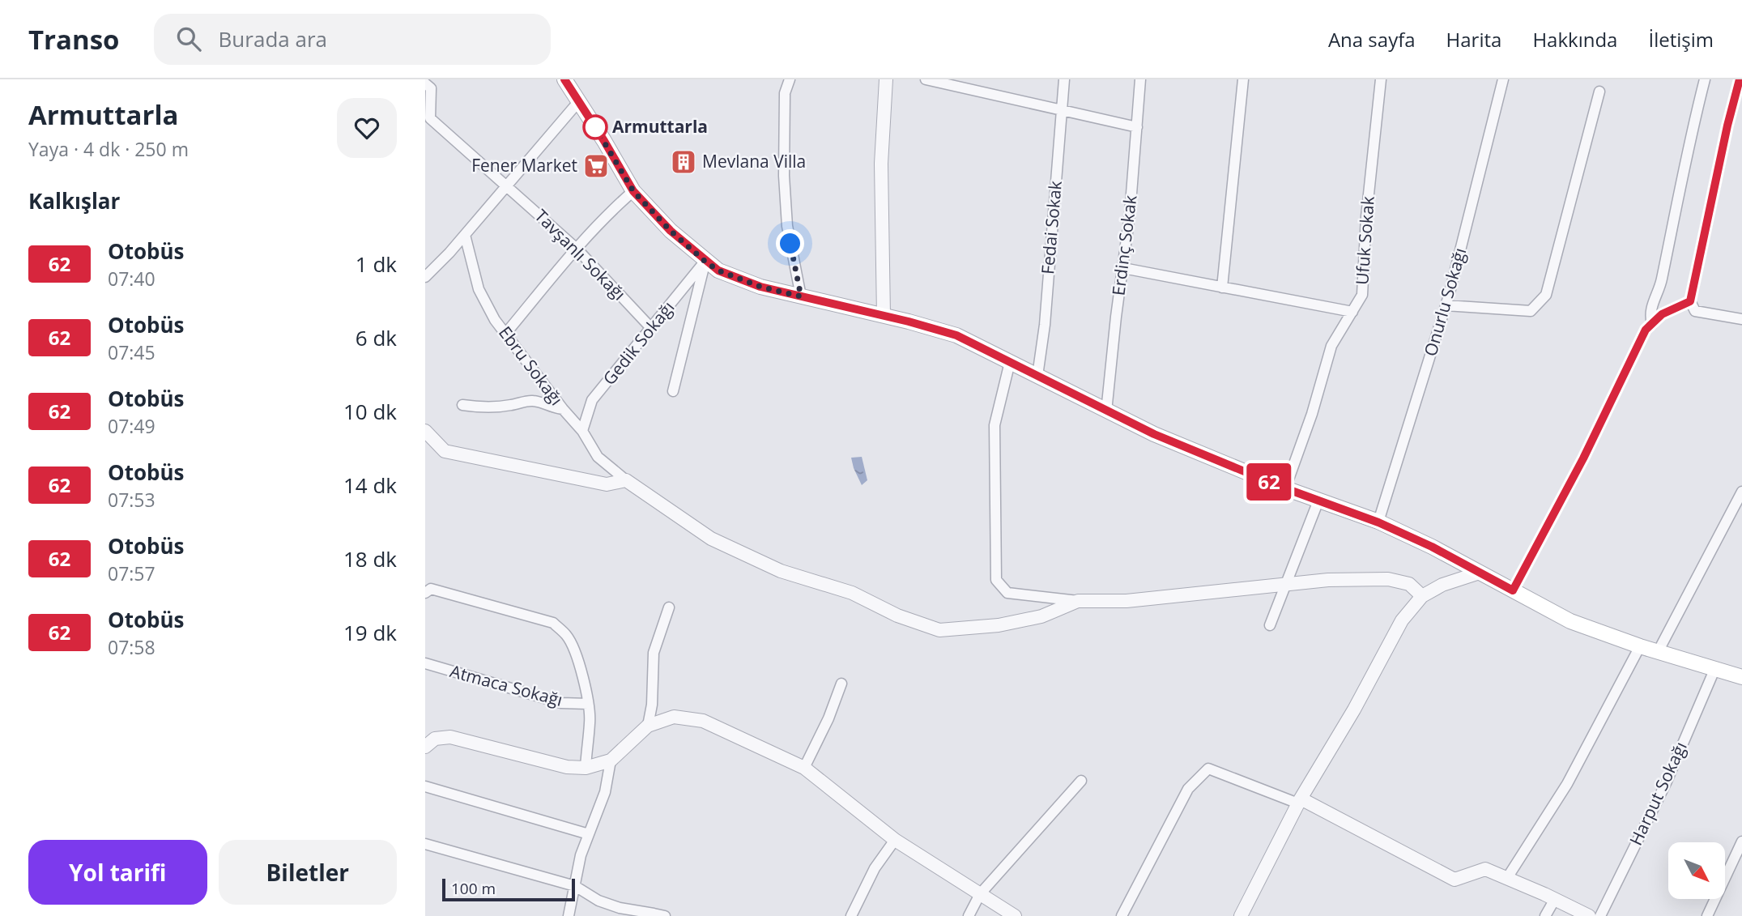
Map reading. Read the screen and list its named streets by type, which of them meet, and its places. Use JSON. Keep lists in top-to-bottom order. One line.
{"streets":{"street":["Fedai Sokak","Ufuk Sokak","Erdinç Sokak","Tavşanlı Sokağı","Onurlu Sokağı","Gedik Sokağı","Ebru Sokağı","Atmaca Sokağı","Harput Sokağı"]},"crossings":[["Tavşanlı Sokağı","Gedik Sokağı"],["Gedik Sokağı","Ebru Sokağı"]],"places":{"other":["Armuttarla"],"building":["Mevlana Villa"],"supermarket":["Fener Market"]},"lines":["bus line 62"],"scale_bar":"100 m","north":"bottom right","page":{"header":"Transo","search":"Burada ara","nav":["Ana sayfa","Harita","Hakkında","İletişim"],"heading":[["Armuttarla","Yaya · 4 dk · 250 m"],"Kalkışlar"],"on_map":"62","list":[{"mark":"62","name":"Otobüs","note":"07:40","value":"1 dk"},{"mark":"62","name":"Otobüs","note":"07:45","value":"6 dk"},{"mark":"62","name":"Otobüs","note":"07:49","value":"10 dk"},{"mark":"62","name":"Otobüs","note":"07:53","value":"14 dk"},{"mark":"62","name":"Otobüs","note":"07:57","value":"18 dk"},{"mark":"62","name":"Otobüs","note":"07:58","value":"19 dk"}],"buttons":["Yol tarifi","Biletler"],"scale":"100 m"}}
